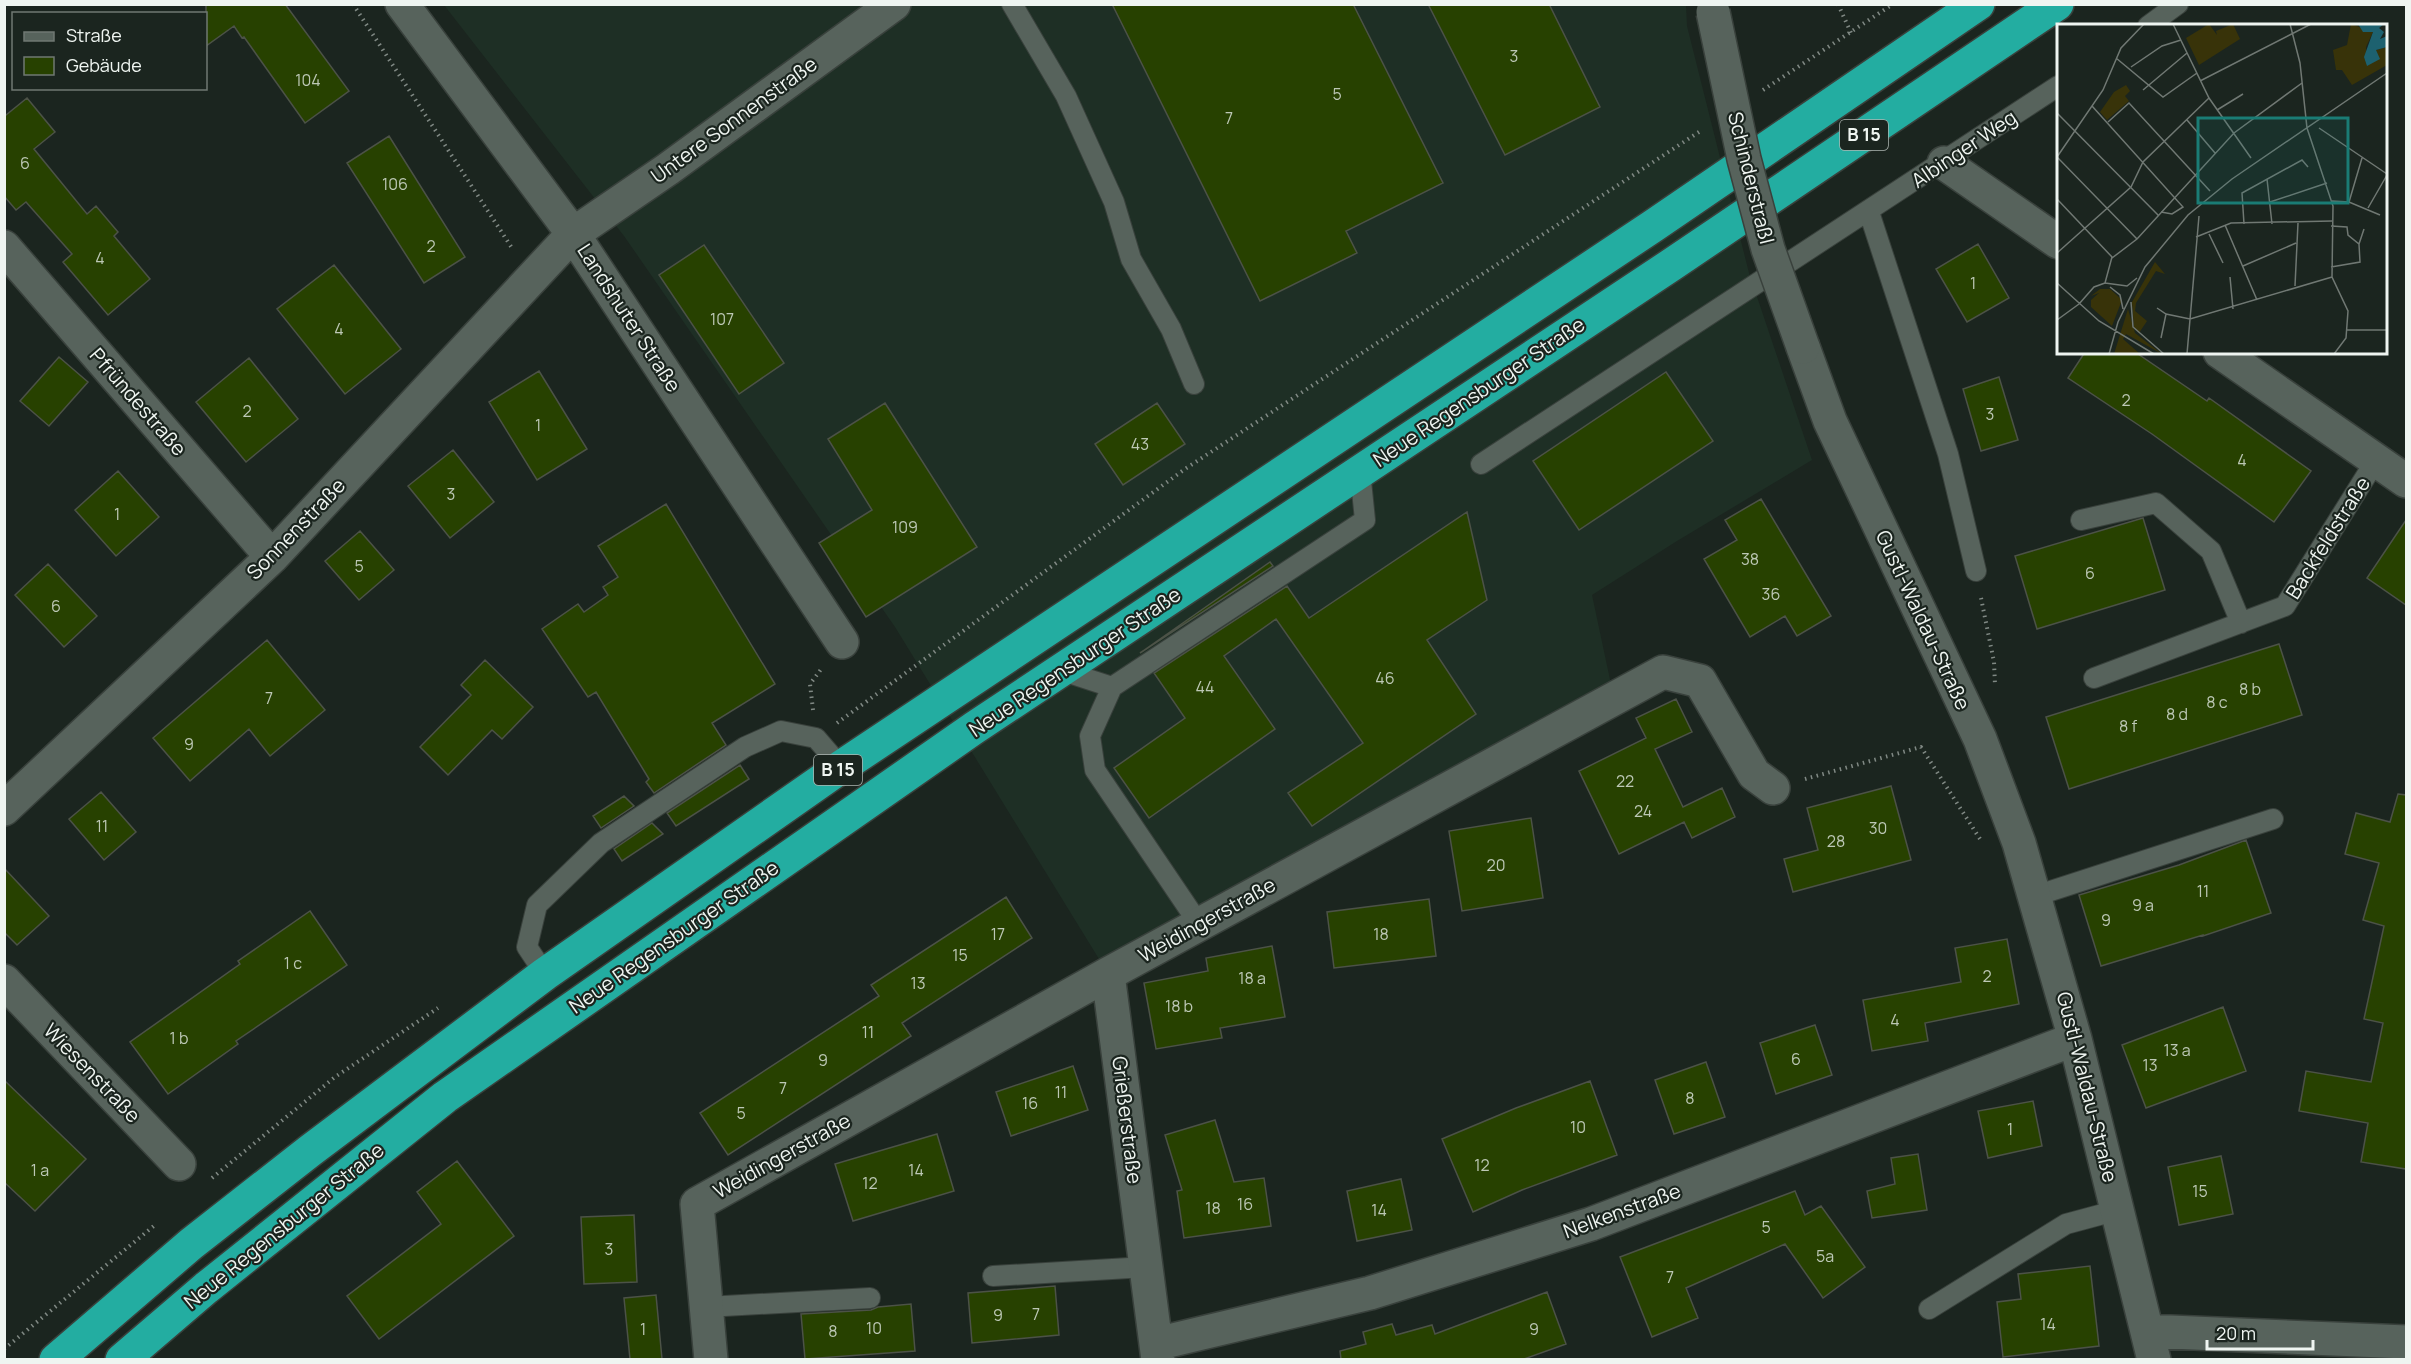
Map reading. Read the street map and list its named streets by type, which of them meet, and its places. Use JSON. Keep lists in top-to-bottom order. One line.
{"streets":{"highway":["B 15","Neue Regensburger Straße"],"street":["Untere Sonnenstraße","Schinderstraßl","Landshuter Straße","Pfründestraße","Sonnenstraße","Backfeldstraße","Gustl-Waldau-Straße","Weidingerstraße","Wiesenstraße","Grießerstraße","Nelkenstraße"],"lane":["Albinger Weg"]},"crossings":[["Untere Sonnenstraße","Landshuter Straße"],["Untere Sonnenstraße","Sonnenstraße"],["Schinderstraßl","Gustl-Waldau-Straße"],["Landshuter Straße","Sonnenstraße"],["Pfründestraße","Sonnenstraße"],["Gustl-Waldau-Straße","Nelkenstraße"],["Weidingerstraße","Grießerstraße"],["Grießerstraße","Nelkenstraße"]],"house_numbers":["3","104","5","7","6","106","2","4","1","107","4","2","2","3","1","43","4","3","1","109","38","5","6","36","6","46","44","8 b","7","8 c","8 d","8 f","9","22","24","11","30","28","20","11","9 a","9","17","18","15","1 c","2","18 a","13","18 b","4","11","1 b","13 a","6","9","13","7","11","8","16","5","10","1","12","1 a","14","12","15","16","18","14","5","3","5a","7","7","9","14","10","1","9","8"],"legend":["Straße","Gebäude"],"scale_bar":"20 m"}
